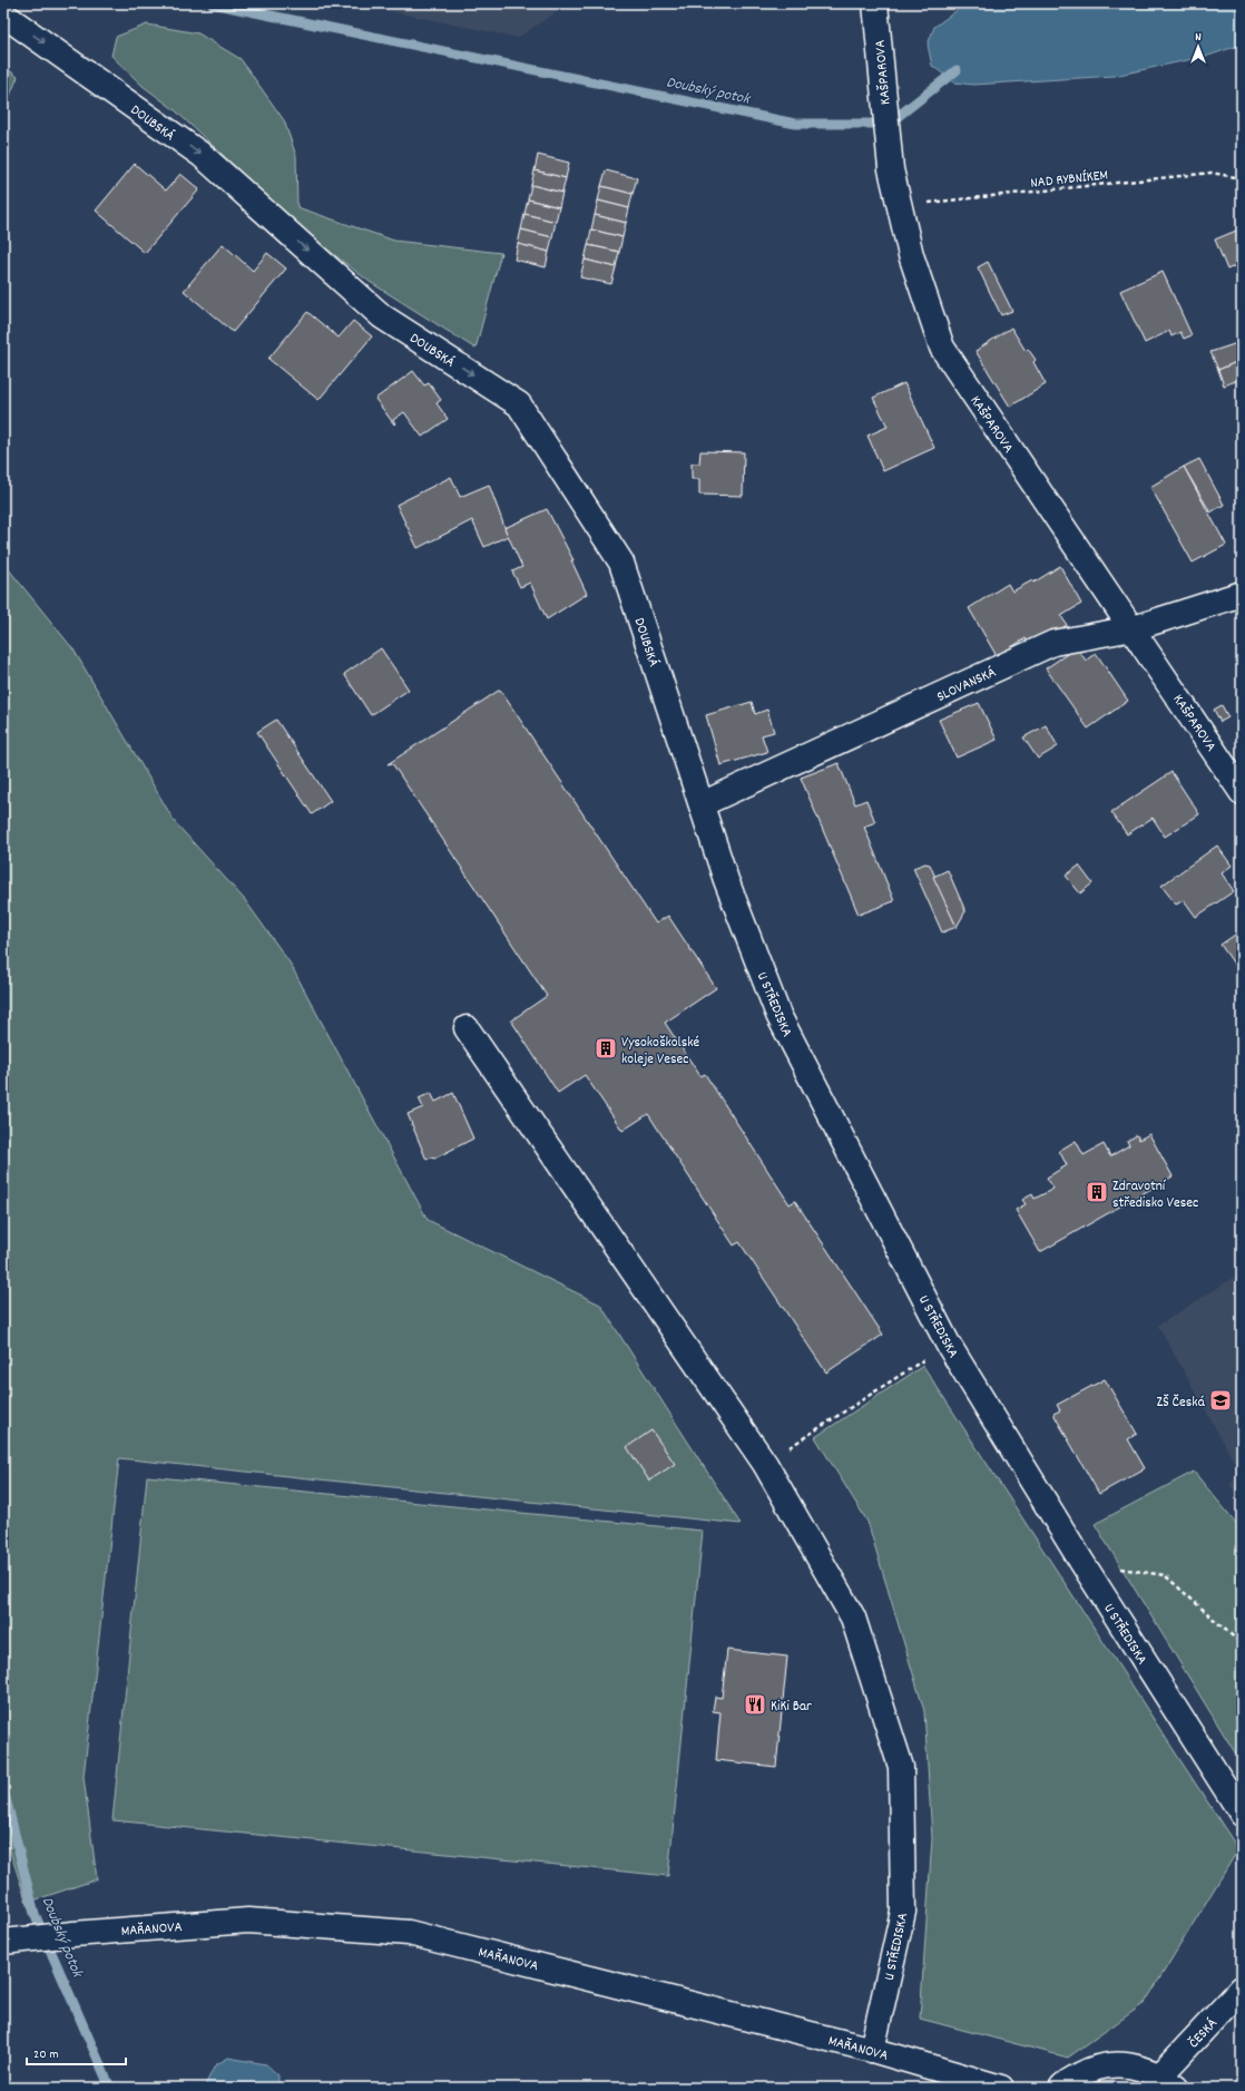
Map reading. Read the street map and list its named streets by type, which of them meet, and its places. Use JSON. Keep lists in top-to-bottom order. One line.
{"streets":{"street":["KAŠPAROVA","DOUBSKÁ","SLOVANSKÁ","U STŘEDISKA","MAŘANOVA","ČESKÁ"],"path":["NAD RYBNÍKEM"]},"crossings":[["KAŠPAROVA","NAD RYBNÍKEM"],["KAŠPAROVA","SLOVANSKÁ"],["DOUBSKÁ","SLOVANSKÁ"],["DOUBSKÁ","U STŘEDISKA"],["SLOVANSKÁ","U STŘEDISKA"],["U STŘEDISKA","MAŘANOVA"]],"one_way":["DOUBSKÁ"],"water":["Doubský potok"],"places":{"building":["Vysokoškolské koleje Vesec","Zdravotní středisko Vesec"],"school or university":["ZŠ Česká"],"restaurant":["KiKi Bar"]},"scale_bar":"20 m","north":"top"}
